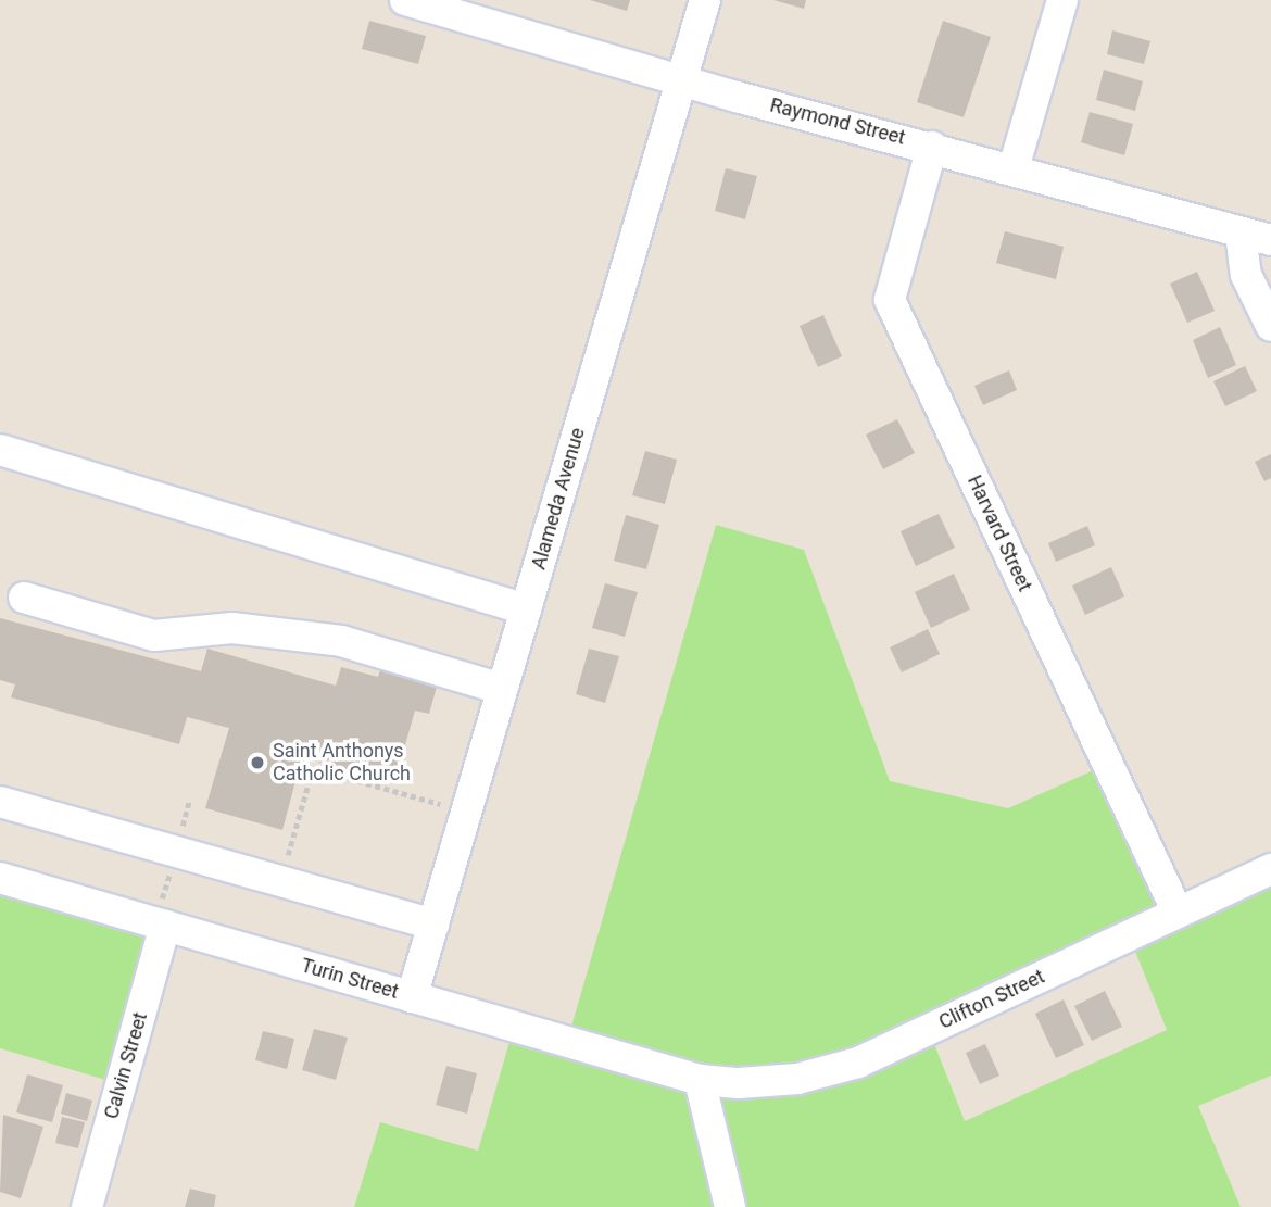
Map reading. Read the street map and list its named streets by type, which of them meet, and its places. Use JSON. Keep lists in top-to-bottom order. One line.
{"streets":{"street":["Raymond Street","Alameda Avenue","Harvard Street","Turin Street","Clifton Street","Calvin Street"]},"crossings":[["Raymond Street","Alameda Avenue"],["Raymond Street","Harvard Street"],["Alameda Avenue","Turin Street"],["Harvard Street","Clifton Street"],["Turin Street","Clifton Street"],["Turin Street","Calvin Street"]],"places":["Saint Anthonys Catholic Church"]}
